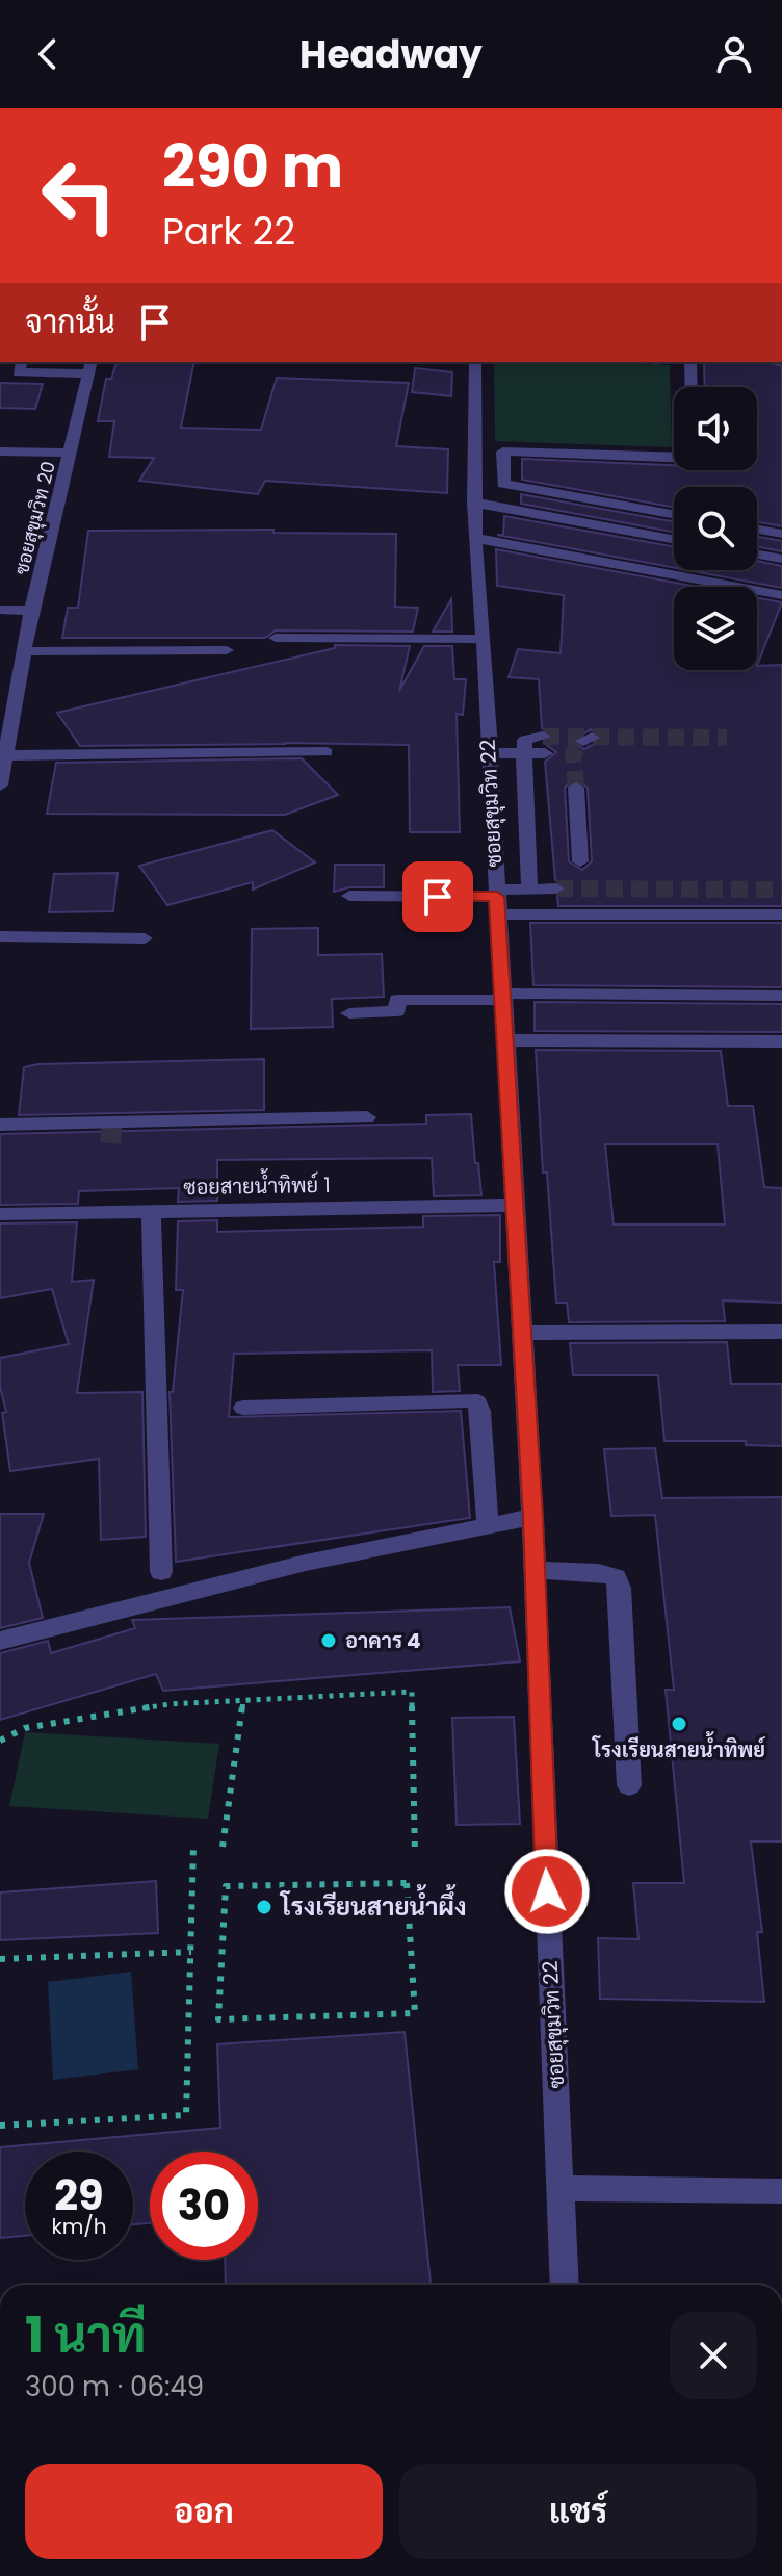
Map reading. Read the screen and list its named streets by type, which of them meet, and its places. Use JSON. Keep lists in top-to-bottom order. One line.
{"streets":{"street":["ซอยสุขุมวิท 20","ซอยสุขุมวิท 22","ซอยสายน้ำทิพย์ 1"]},"crossings":[["ซอยสุขุมวิท 22","ซอยสายน้ำทิพย์ 1"]],"places":["อาคาร 4","โรงเรียนสายน้ำทิพย์","โรงเรียนสายน้ำผึ้ง"],"page":{"header":"Headway","turn":["290 m","Park 22"],"then":"จากนั้น","speed":"29 km/h","limit":"30","heading":["1 นาที","300 m · 06:49"],"buttons":["ออก","แชร์"]}}
